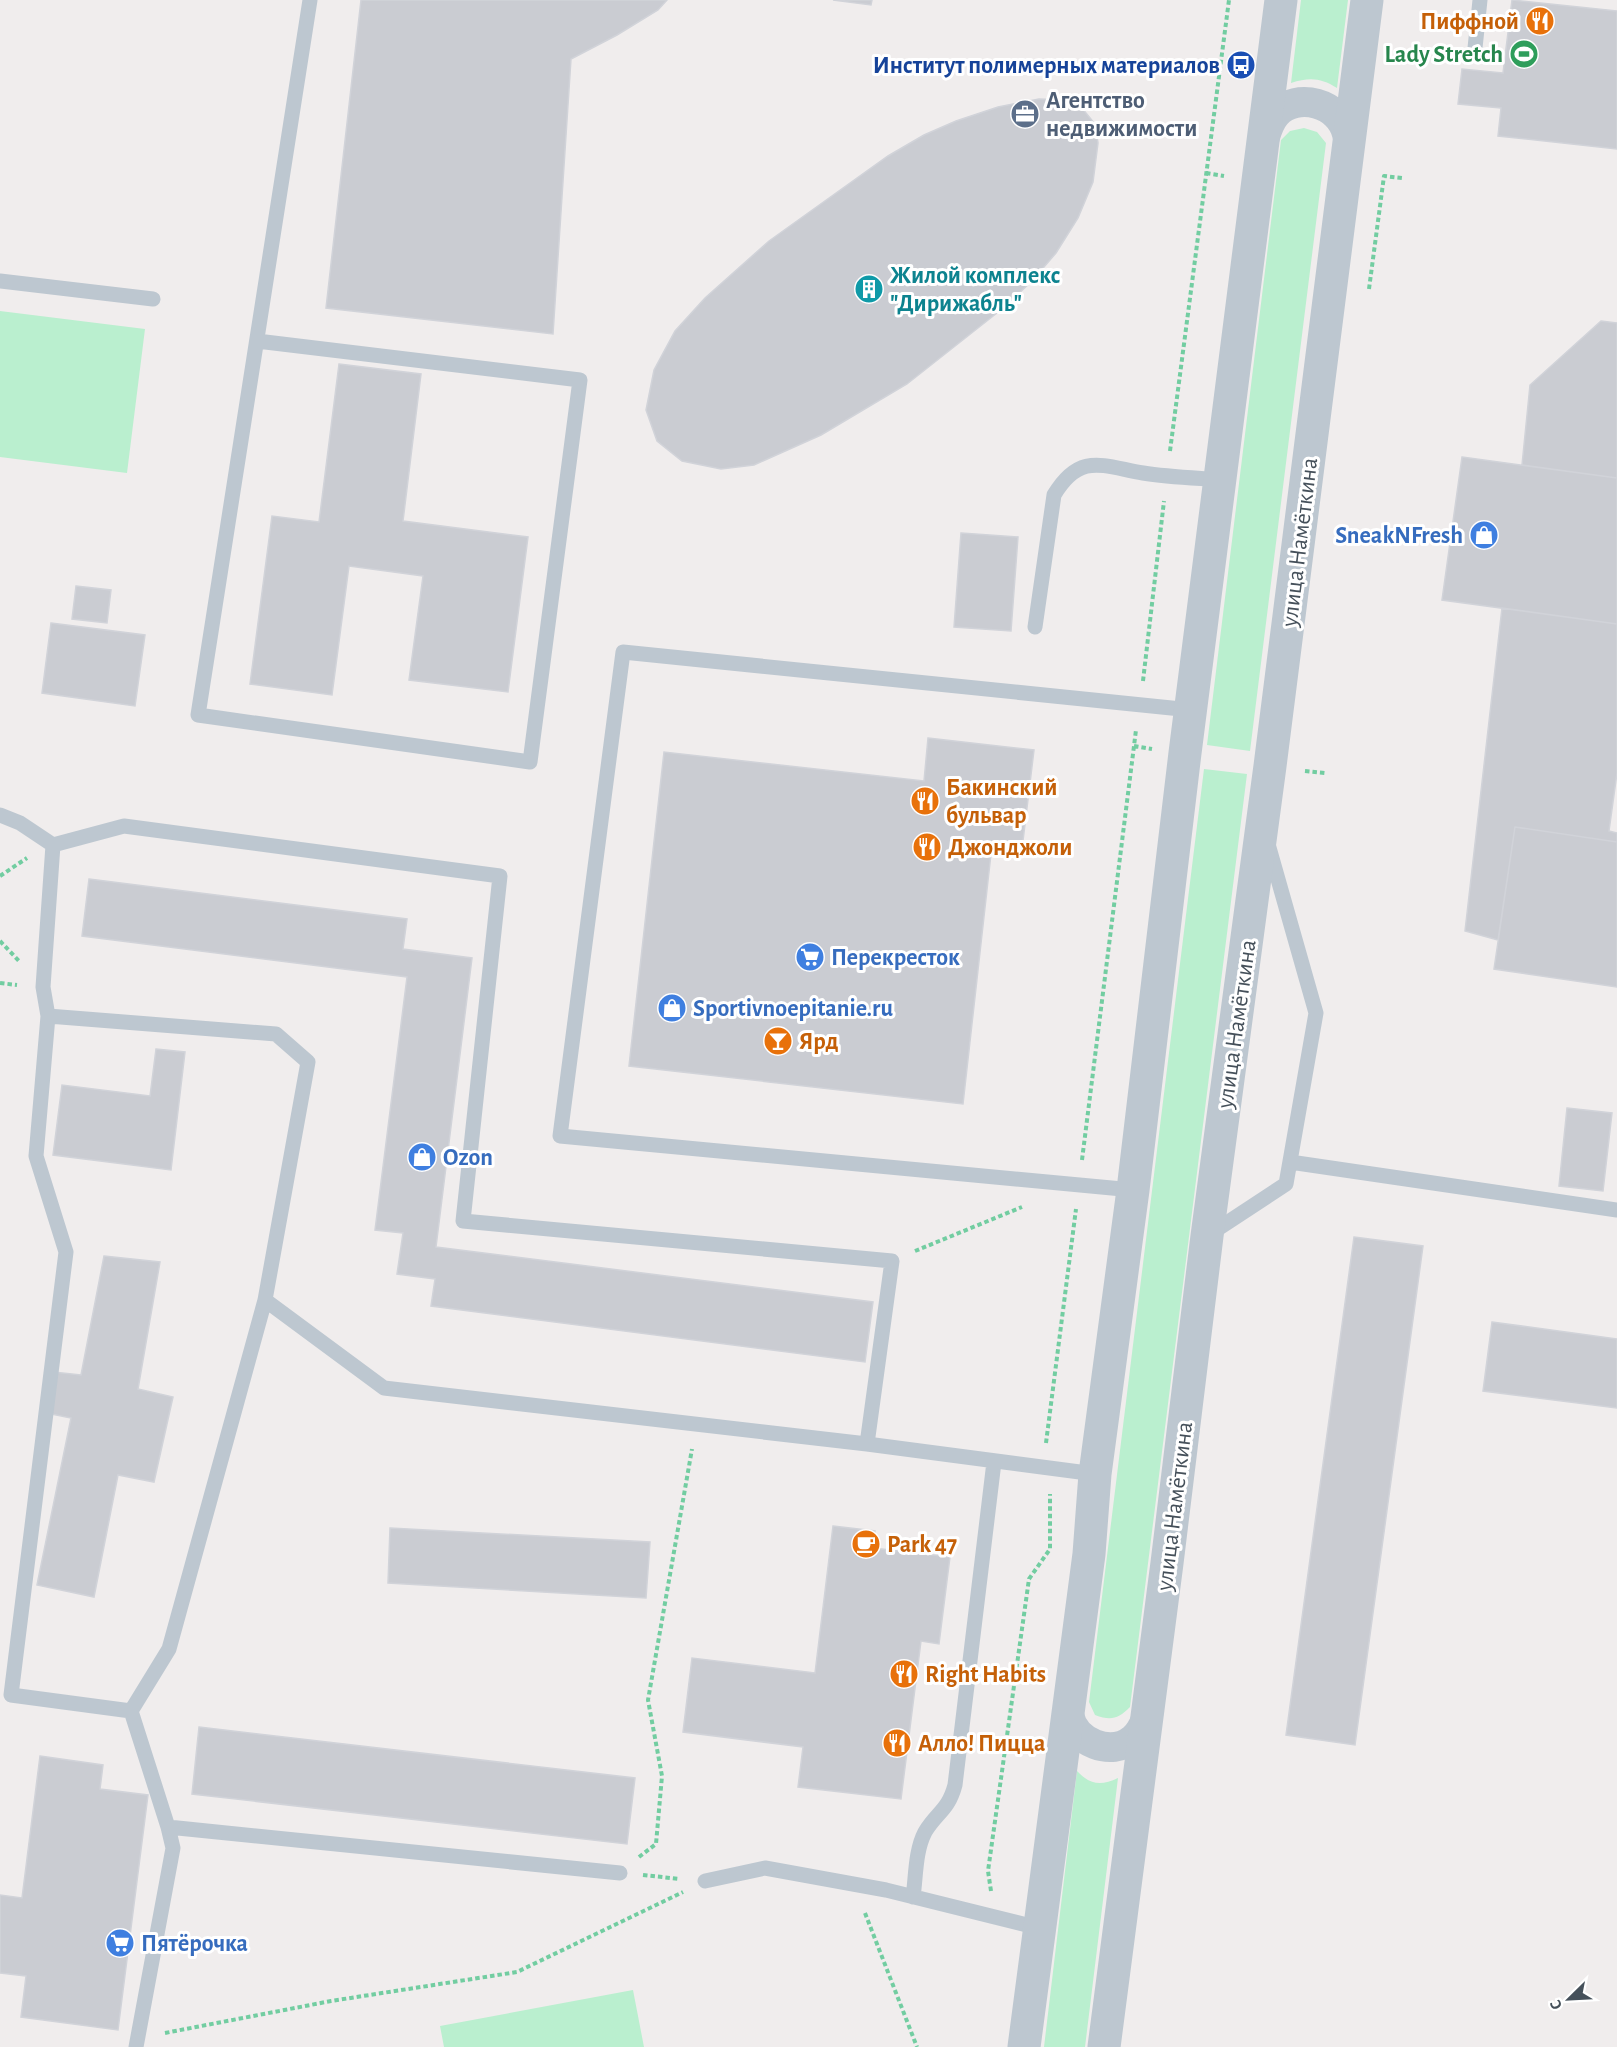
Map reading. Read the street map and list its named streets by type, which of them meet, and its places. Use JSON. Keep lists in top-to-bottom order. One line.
{"streets":{"street":["улица Намёткина"]},"places":{"restaurant":["Пиффной","Бакинский бульвар","Джонджоли","Right Habits","Алло! Пицца"],"sports":["Lady Stretch"],"bus stop":["Институт полимерных материалов"],"office":["Агентство недвижимости"],"building":["Жилой комплекс \"Дирижабль\""],"shop":["SneakNFresh","Sportivnoepitanie.ru","Ozon"],"supermarket":["Перекресток","Пятёрочка"],"bar":["Ярд"],"cafe":["Park 47"]},"north":"bottom left"}
